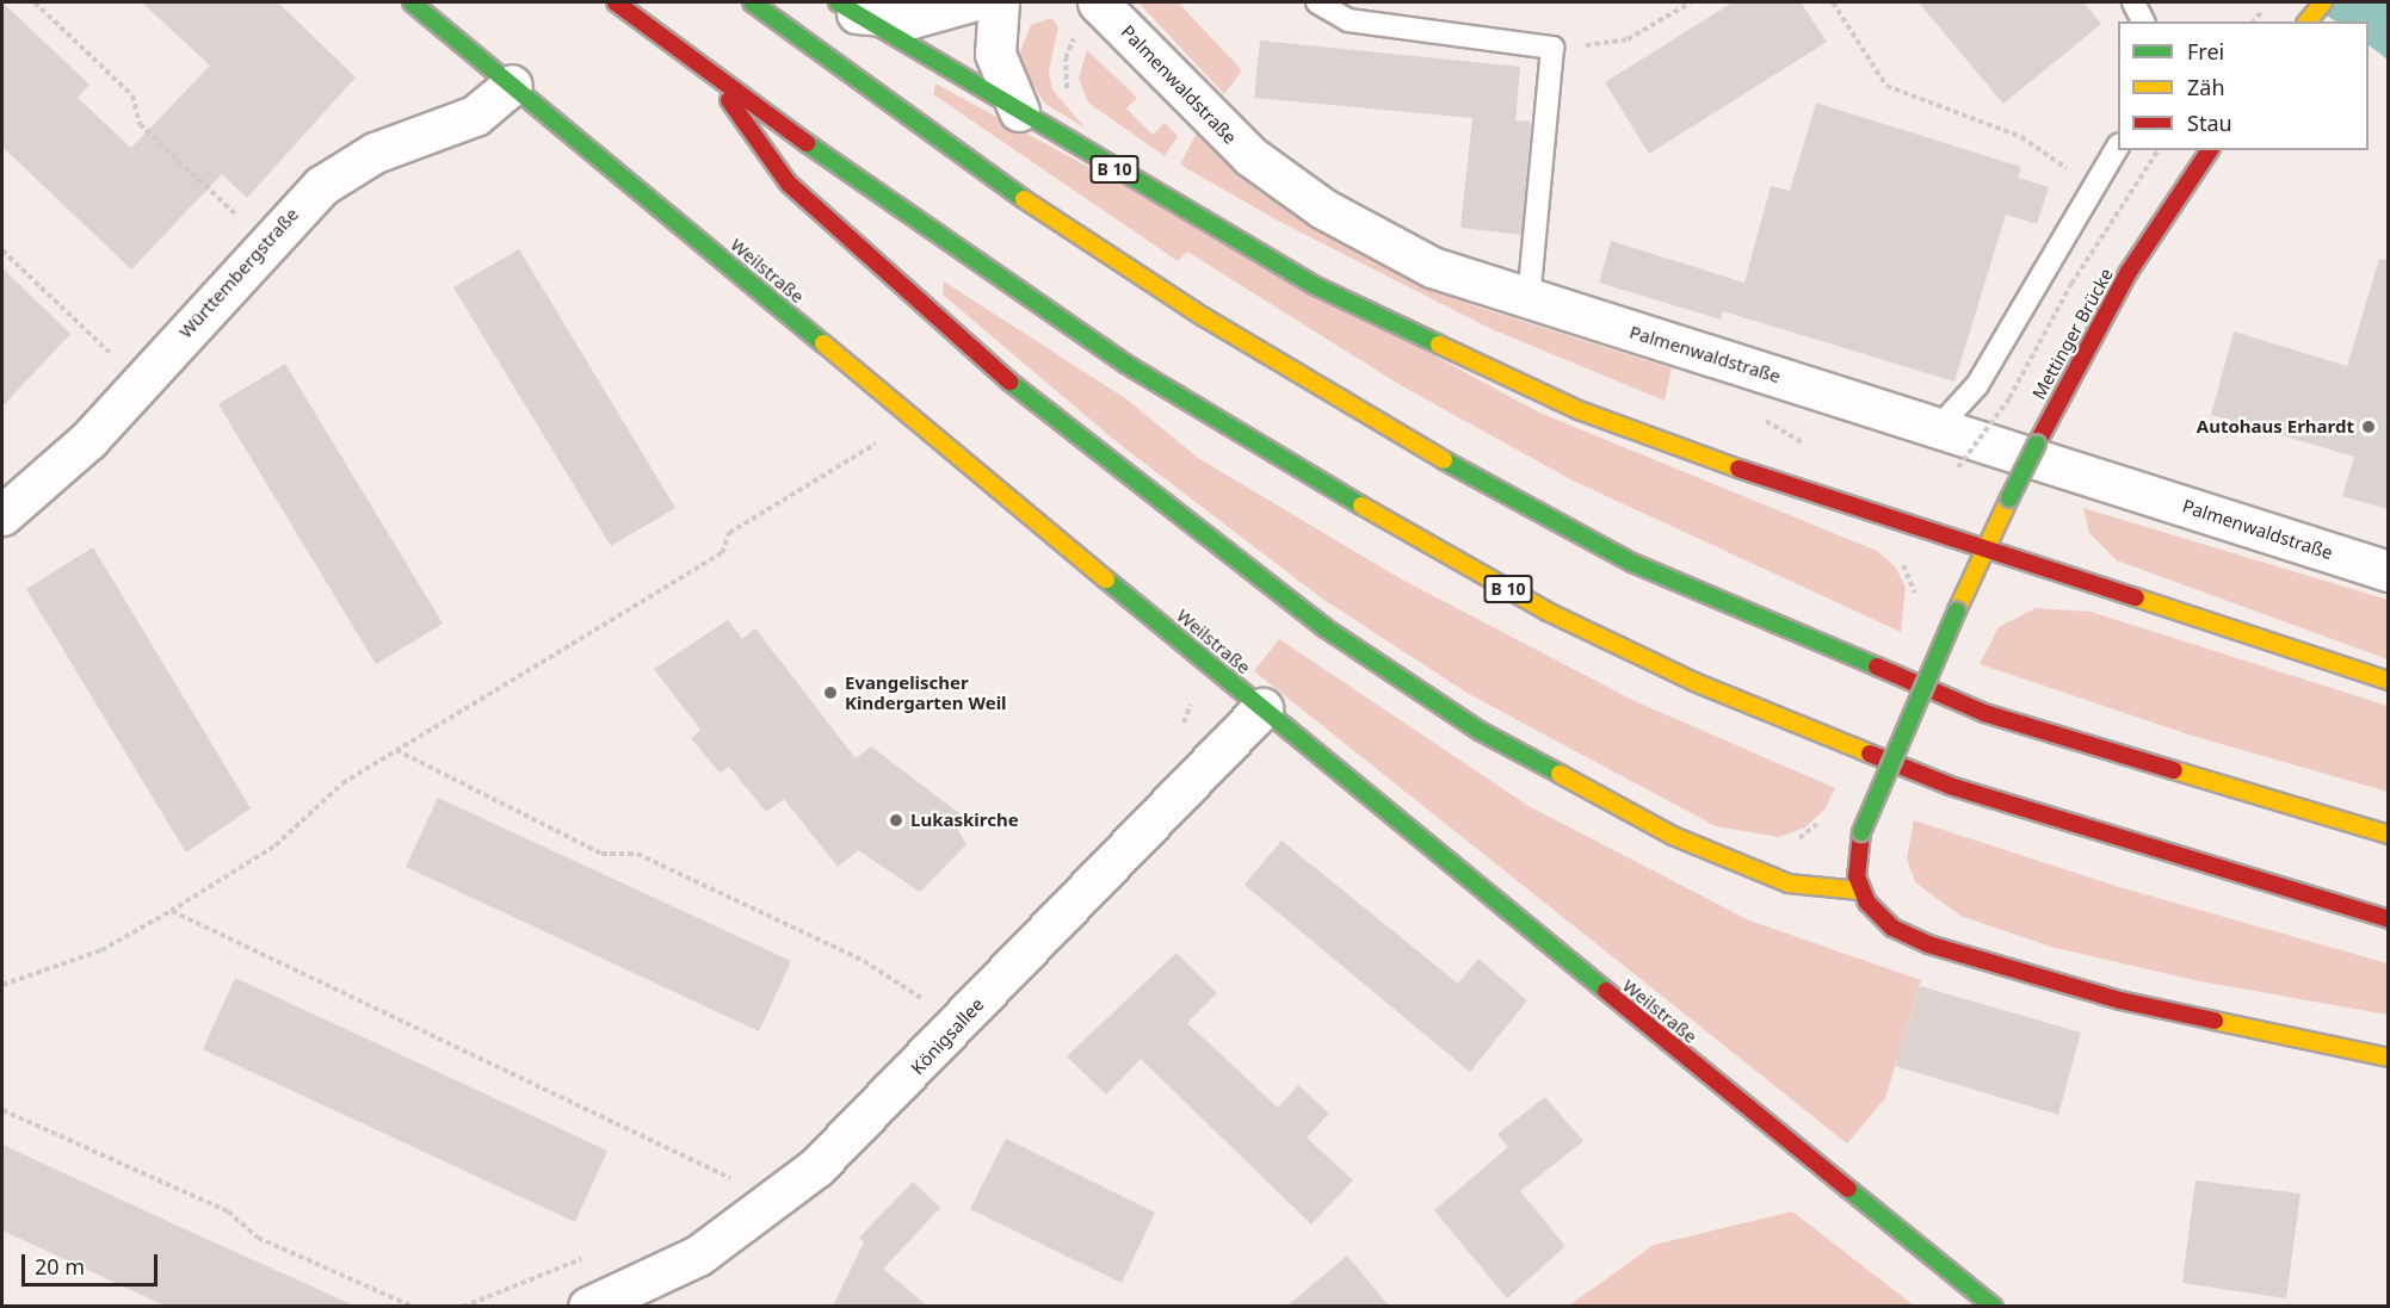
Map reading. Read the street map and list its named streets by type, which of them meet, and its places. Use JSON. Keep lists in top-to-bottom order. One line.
{"streets":{"main road":["B 10","Weilstraße","Mettinger Brücke"],"street":["Palmenwaldstraße","Württembergstraße","Königsallee"]},"crossings":[["B 10","Mettinger Brücke"],["Weilstraße","Württembergstraße"],["Weilstraße","Königsallee"]],"places":["Autohaus Erhardt","Evangelischer Kindergarten Weil","Lukaskirche"],"legend":["Frei","Zäh","Stau"],"scale_bar":"20 m"}
